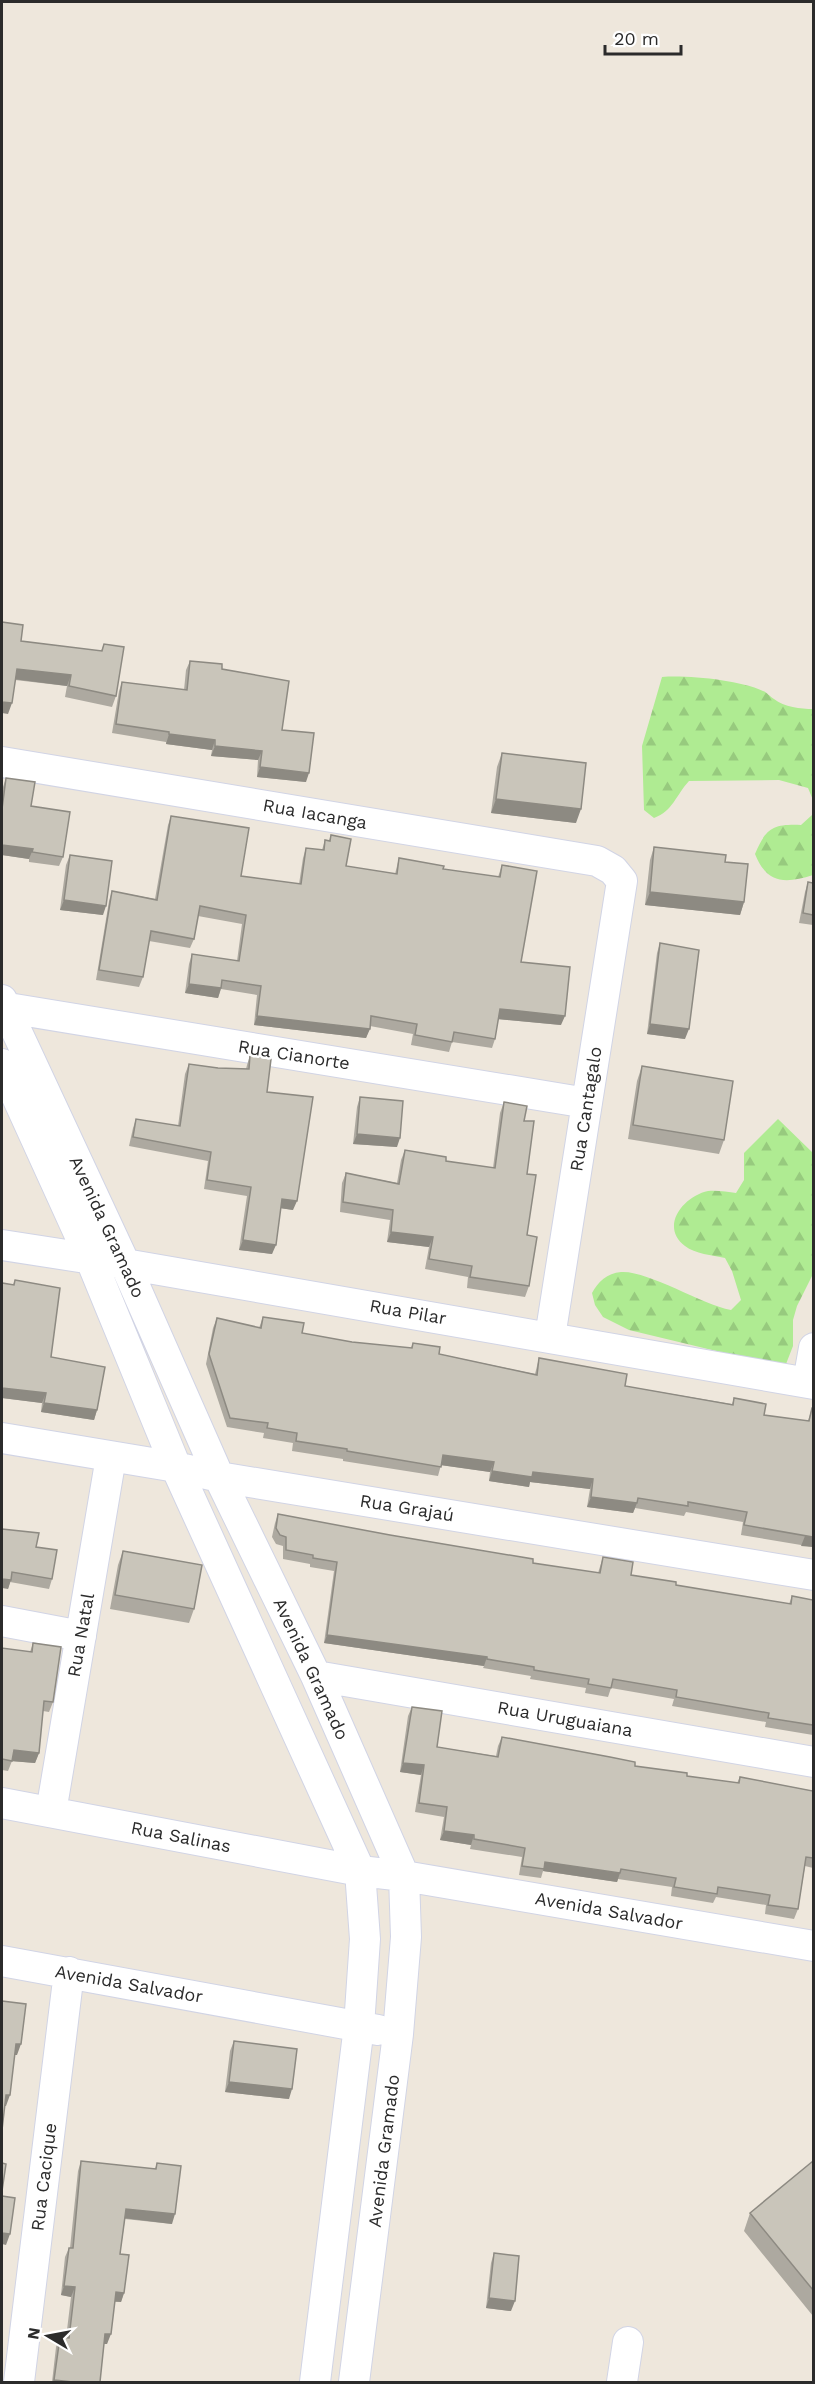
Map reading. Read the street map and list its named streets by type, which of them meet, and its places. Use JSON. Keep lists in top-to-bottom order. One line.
{"streets":{"street":["Rua Iacanga","Rua Cianorte","Rua Cantagalo","Avenida Gramado","Rua Pilar","Rua Grajaú","Rua Natal","Rua Uruguaiana","Rua Salinas","Avenida Salvador","Rua Cacique"]},"crossings":[["Rua Iacanga","Rua Cantagalo"],["Rua Cianorte","Rua Cantagalo"],["Rua Cianorte","Avenida Gramado"],["Rua Cantagalo","Rua Pilar"],["Avenida Gramado","Rua Pilar"],["Avenida Gramado","Rua Grajaú"],["Avenida Gramado","Rua Uruguaiana"],["Avenida Gramado","Rua Salinas"],["Avenida Gramado","Avenida Salvador"],["Rua Grajaú","Rua Natal"],["Rua Natal","Rua Salinas"],["Rua Salinas","Avenida Salvador"],["Avenida Salvador","Rua Cacique"]],"scale_bar":"20 m","north":"left"}
